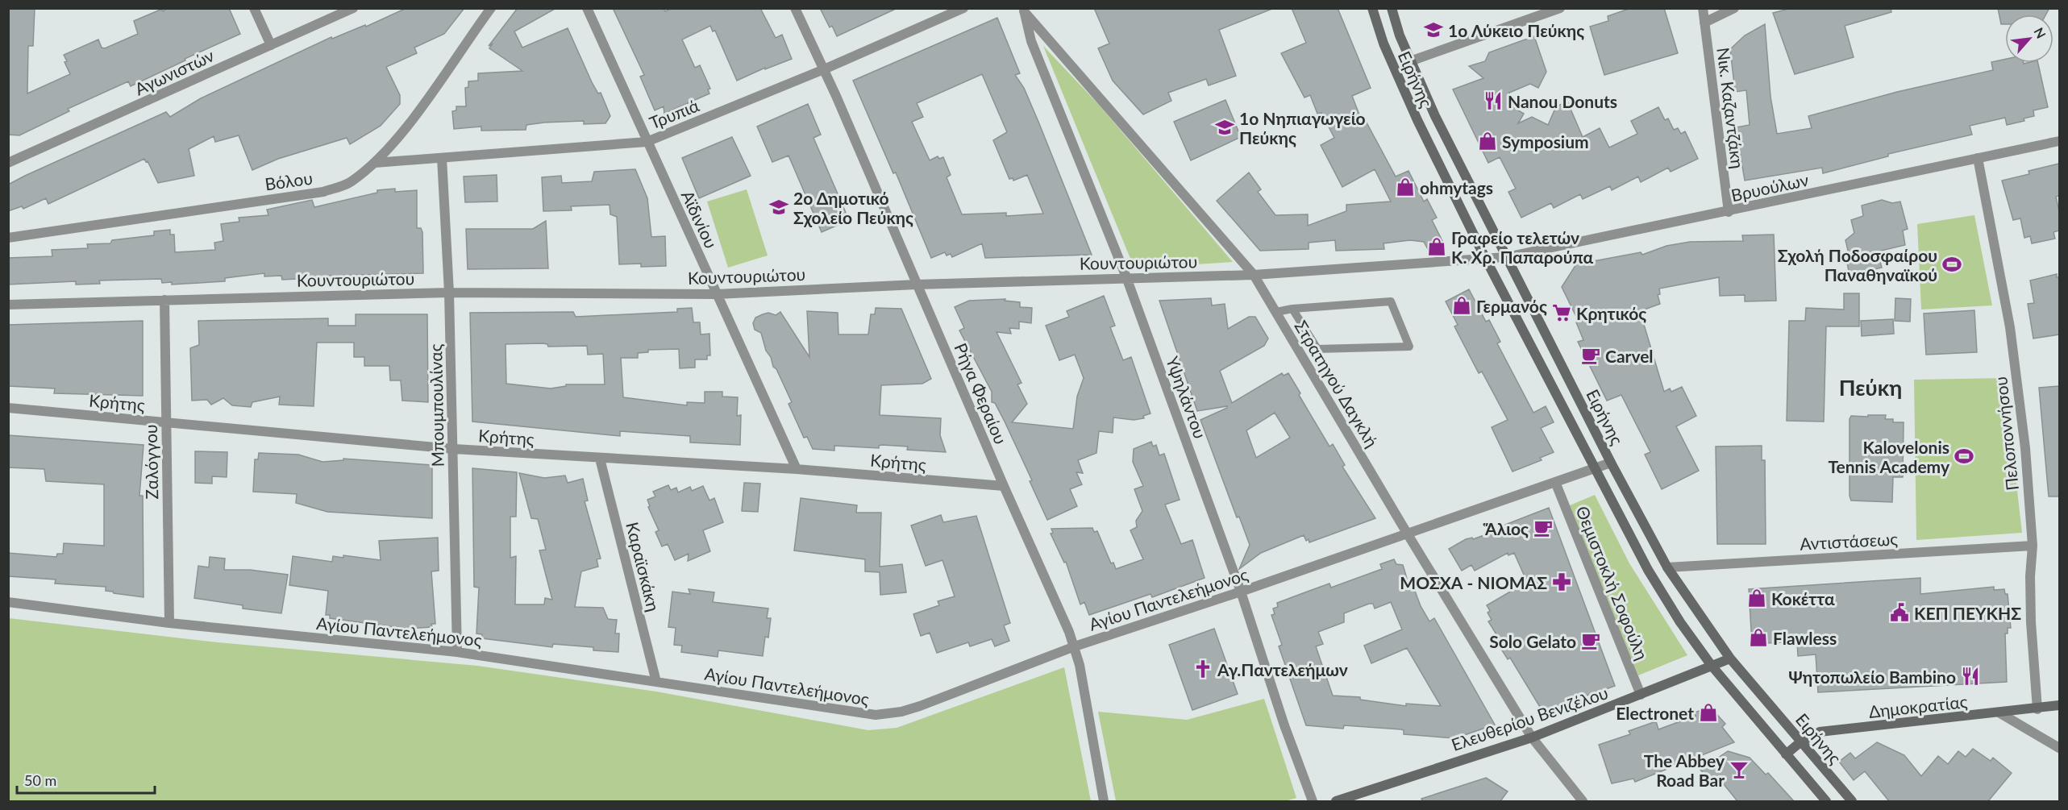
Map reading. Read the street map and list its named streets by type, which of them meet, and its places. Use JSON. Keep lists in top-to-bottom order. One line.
{"streets":{"main road":["Ειρήνης","Δημοκρατίας","Ελευθερίου Βενιζέλου"],"street":["Αγωνιστών","Νικ. Καζαντζάκη","Τρυπιά","Βόλου","Βρυούλων","Αϊδινίου","Κουντουριώτου","Στρατηγού Δαγκλή","Ρήγα Φεραίου","Υψηλάντου","Κρήτης","Μπουμπουλίνας","Πελοποννήσου","Ζαλόγγου","Αντιστάσεως","Καραϊσκάκη","Θεμιστοκλή Σοφούλη","Αγίου Παντελεήμονος"]},"crossings":[["Ειρήνης","Βρυούλων"],["Ειρήνης","Κουντουριώτου"],["Ειρήνης","Αντιστάσεως"],["Ειρήνης","Αγίου Παντελεήμονος"],["Ειρήνης","Δημοκρατίας"],["Ειρήνης","Ελευθερίου Βενιζέλου"],["Νικ. Καζαντζάκη","Βρυούλων"],["Τρυπιά","Βόλου"],["Τρυπιά","Αϊδινίου"],["Τρυπιά","Ρήγα Φεραίου"],["Τρυπιά","Μπουμπουλίνας"],["Βρυούλων","Κουντουριώτου"],["Βρυούλων","Πελοποννήσου"],["Αϊδινίου","Κουντουριώτου"],["Αϊδινίου","Κρήτης"],["Κουντουριώτου","Στρατηγού Δαγκλή"],["Κουντουριώτου","Ρήγα Φεραίου"],["Κουντουριώτου","Υψηλάντου"],["Κουντουριώτου","Μπουμπουλίνας"],["Κουντουριώτου","Ζαλόγγου"],["Στρατηγού Δαγκλή","Υψηλάντου"],["Στρατηγού Δαγκλή","Αγίου Παντελεήμονος"],["Στρατηγού Δαγκλή","Ελευθερίου Βενιζέλου"],["Ρήγα Φεραίου","Κρήτης"],["Ρήγα Φεραίου","Αγίου Παντελεήμονος"],["Υψηλάντου","Αγίου Παντελεήμονος"],["Κρήτης","Μπουμπουλίνας"],["Κρήτης","Ζαλόγγου"],["Κρήτης","Καραϊσκάκη"],["Μπουμπουλίνας","Αγίου Παντελεήμονος"],["Πελοποννήσου","Αντιστάσεως"],["Πελοποννήσου","Δημοκρατίας"],["Ζαλόγγου","Αγίου Παντελεήμονος"],["Καραϊσκάκη","Αγίου Παντελεήμονος"],["Θεμιστοκλή Σοφούλη","Αγίου Παντελεήμονος"],["Θεμιστοκλή Σοφούλη","Ελευθερίου Βενιζέλου"]],"districts":["Πεύκη"],"places":{"school or university":["1ο Λύκειο Πεύκης","1ο Νηπιαγωγείο Πεύκης","2ο Δημοτικό Σχολείο Πεύκης"],"restaurant":["Nanou Donuts","Ψητοπωλείο Bambino"],"shop":["Symposium","ohmytags","Γραφείο τελετών Κ. Χρ. Παπαρούπα","Γερμανός","Κοκέττα","Flawless","Electronet"],"sports":["Σχολή Ποδοσφαίρου Παναθηναϊκού","Kalovelonis Tennis Academy"],"supermarket":["Κρητικός"],"cafe":["Carvel","Ἅλιος","Solo Gelato"],"pharmacy":["ΜΟΣΧΑ - ΝΙΟΜΑΣ"],"public building":["ΚΕΠ ΠΕΥΚΗΣ"],"church":["Αγ.Παντελεήμων"],"bar":["The Abbey Road Bar"]},"scale_bar":"50 m","north":"top right"}
